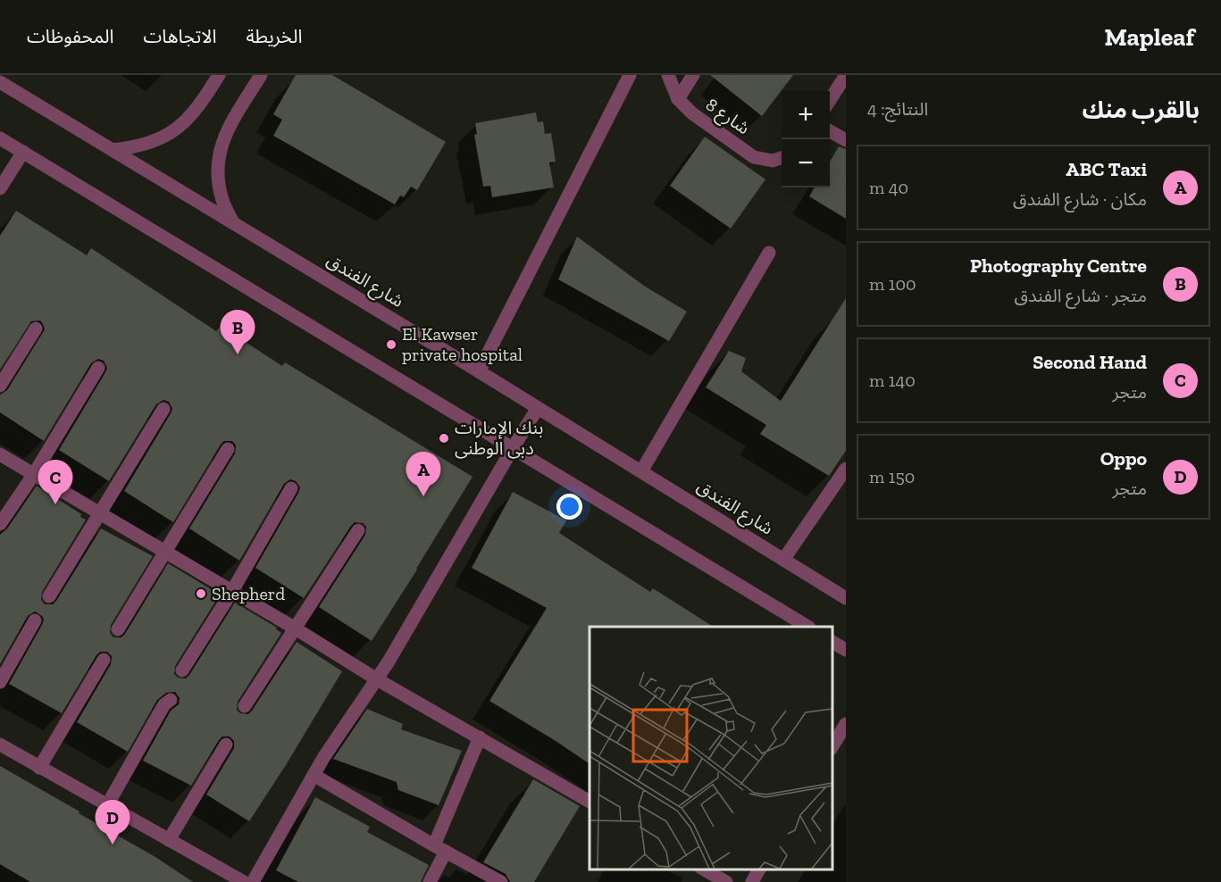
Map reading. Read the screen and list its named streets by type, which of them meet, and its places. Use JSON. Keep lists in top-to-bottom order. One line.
{"streets":{"street":["شارع 8","شارع الفندق"]},"places":["El Kawser private hospital","بنك الإمارات دبى الوطنى","Shepherd"],"page":{"header":"Mapleaf","nav":["الخريطة","الاتجاهات","المحفوظات"],"heading":["بالقرب منك","النتائج: 4"],"map_buttons":["+","−"],"list":[{"mark":"A","name":"ABC Taxi","note":"مكان · شارع الفندق","value":"40 m"},{"mark":"B","name":"Photography Centre","note":"متجر · شارع الفندق","value":"100 m"},{"mark":"C","name":"Second Hand","note":"متجر","value":"140 m"},{"mark":"D","name":"Oppo","note":"متجر","value":"150 m"}],"pins":["B","A","C","D"]}}
